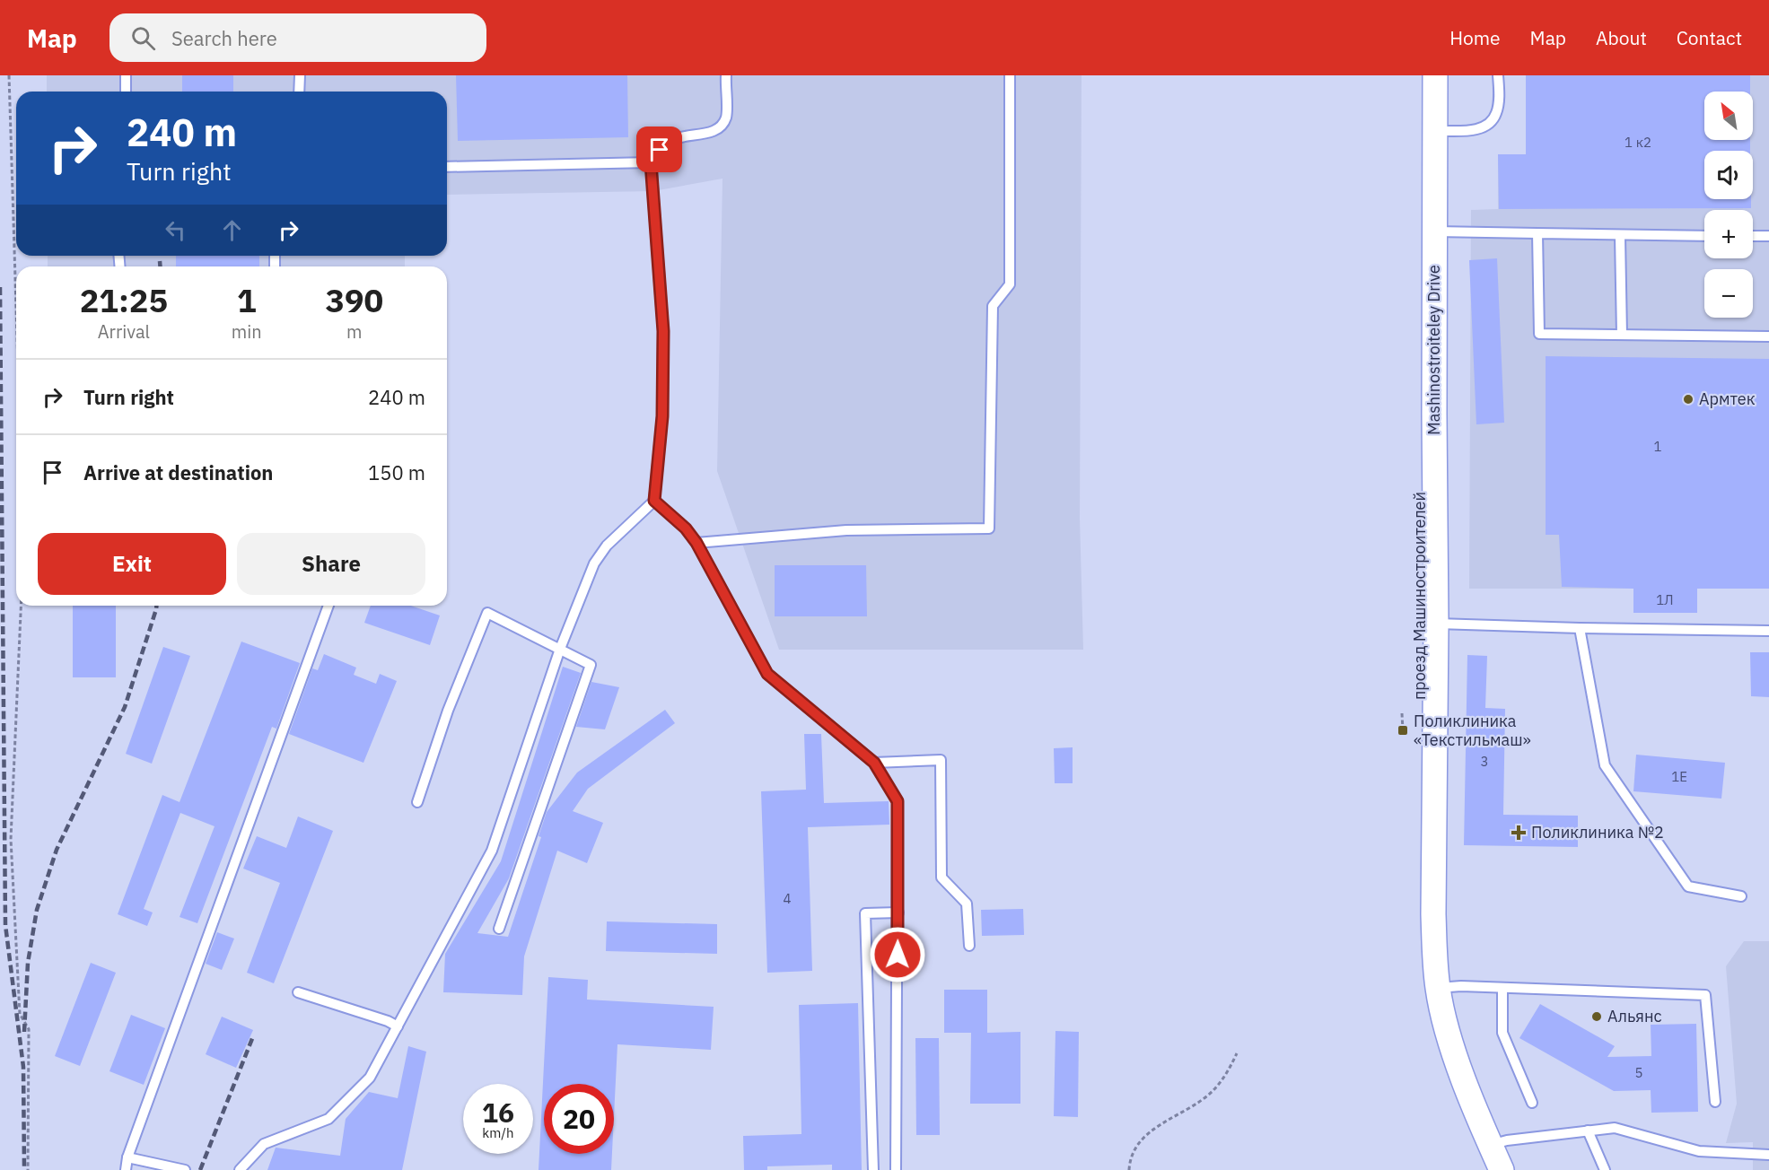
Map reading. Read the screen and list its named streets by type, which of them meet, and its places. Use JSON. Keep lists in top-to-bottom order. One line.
{"streets":{"main road":["Mashinostroiteley Drive","проезд Машиностроителей"]},"crossings":[["Mashinostroiteley Drive","проезд Машиностроителей"]],"places":{"other":["Армтек","Альянс"],"transit":["Поликлиника «Текстильмаш»"],"health":["Поликлиника №2"]},"house_numbers":["1 к2","1","1Л","3","1Е","4","5"],"north":"top left","page":{"header":"Map","search":"Search here","nav":["Home","Map","About","Contact"],"map_buttons":["+","−"],"turn":["240 m","Turn right"],"eta":["21:25","Arrival","1","min","390","m"],"list":[{"name":"Turn right","value":"240 m"},{"name":"Arrive at destination","value":"150 m"}],"buttons":["Exit","Share"],"speed":"16 km/h","limit":"20"}}
